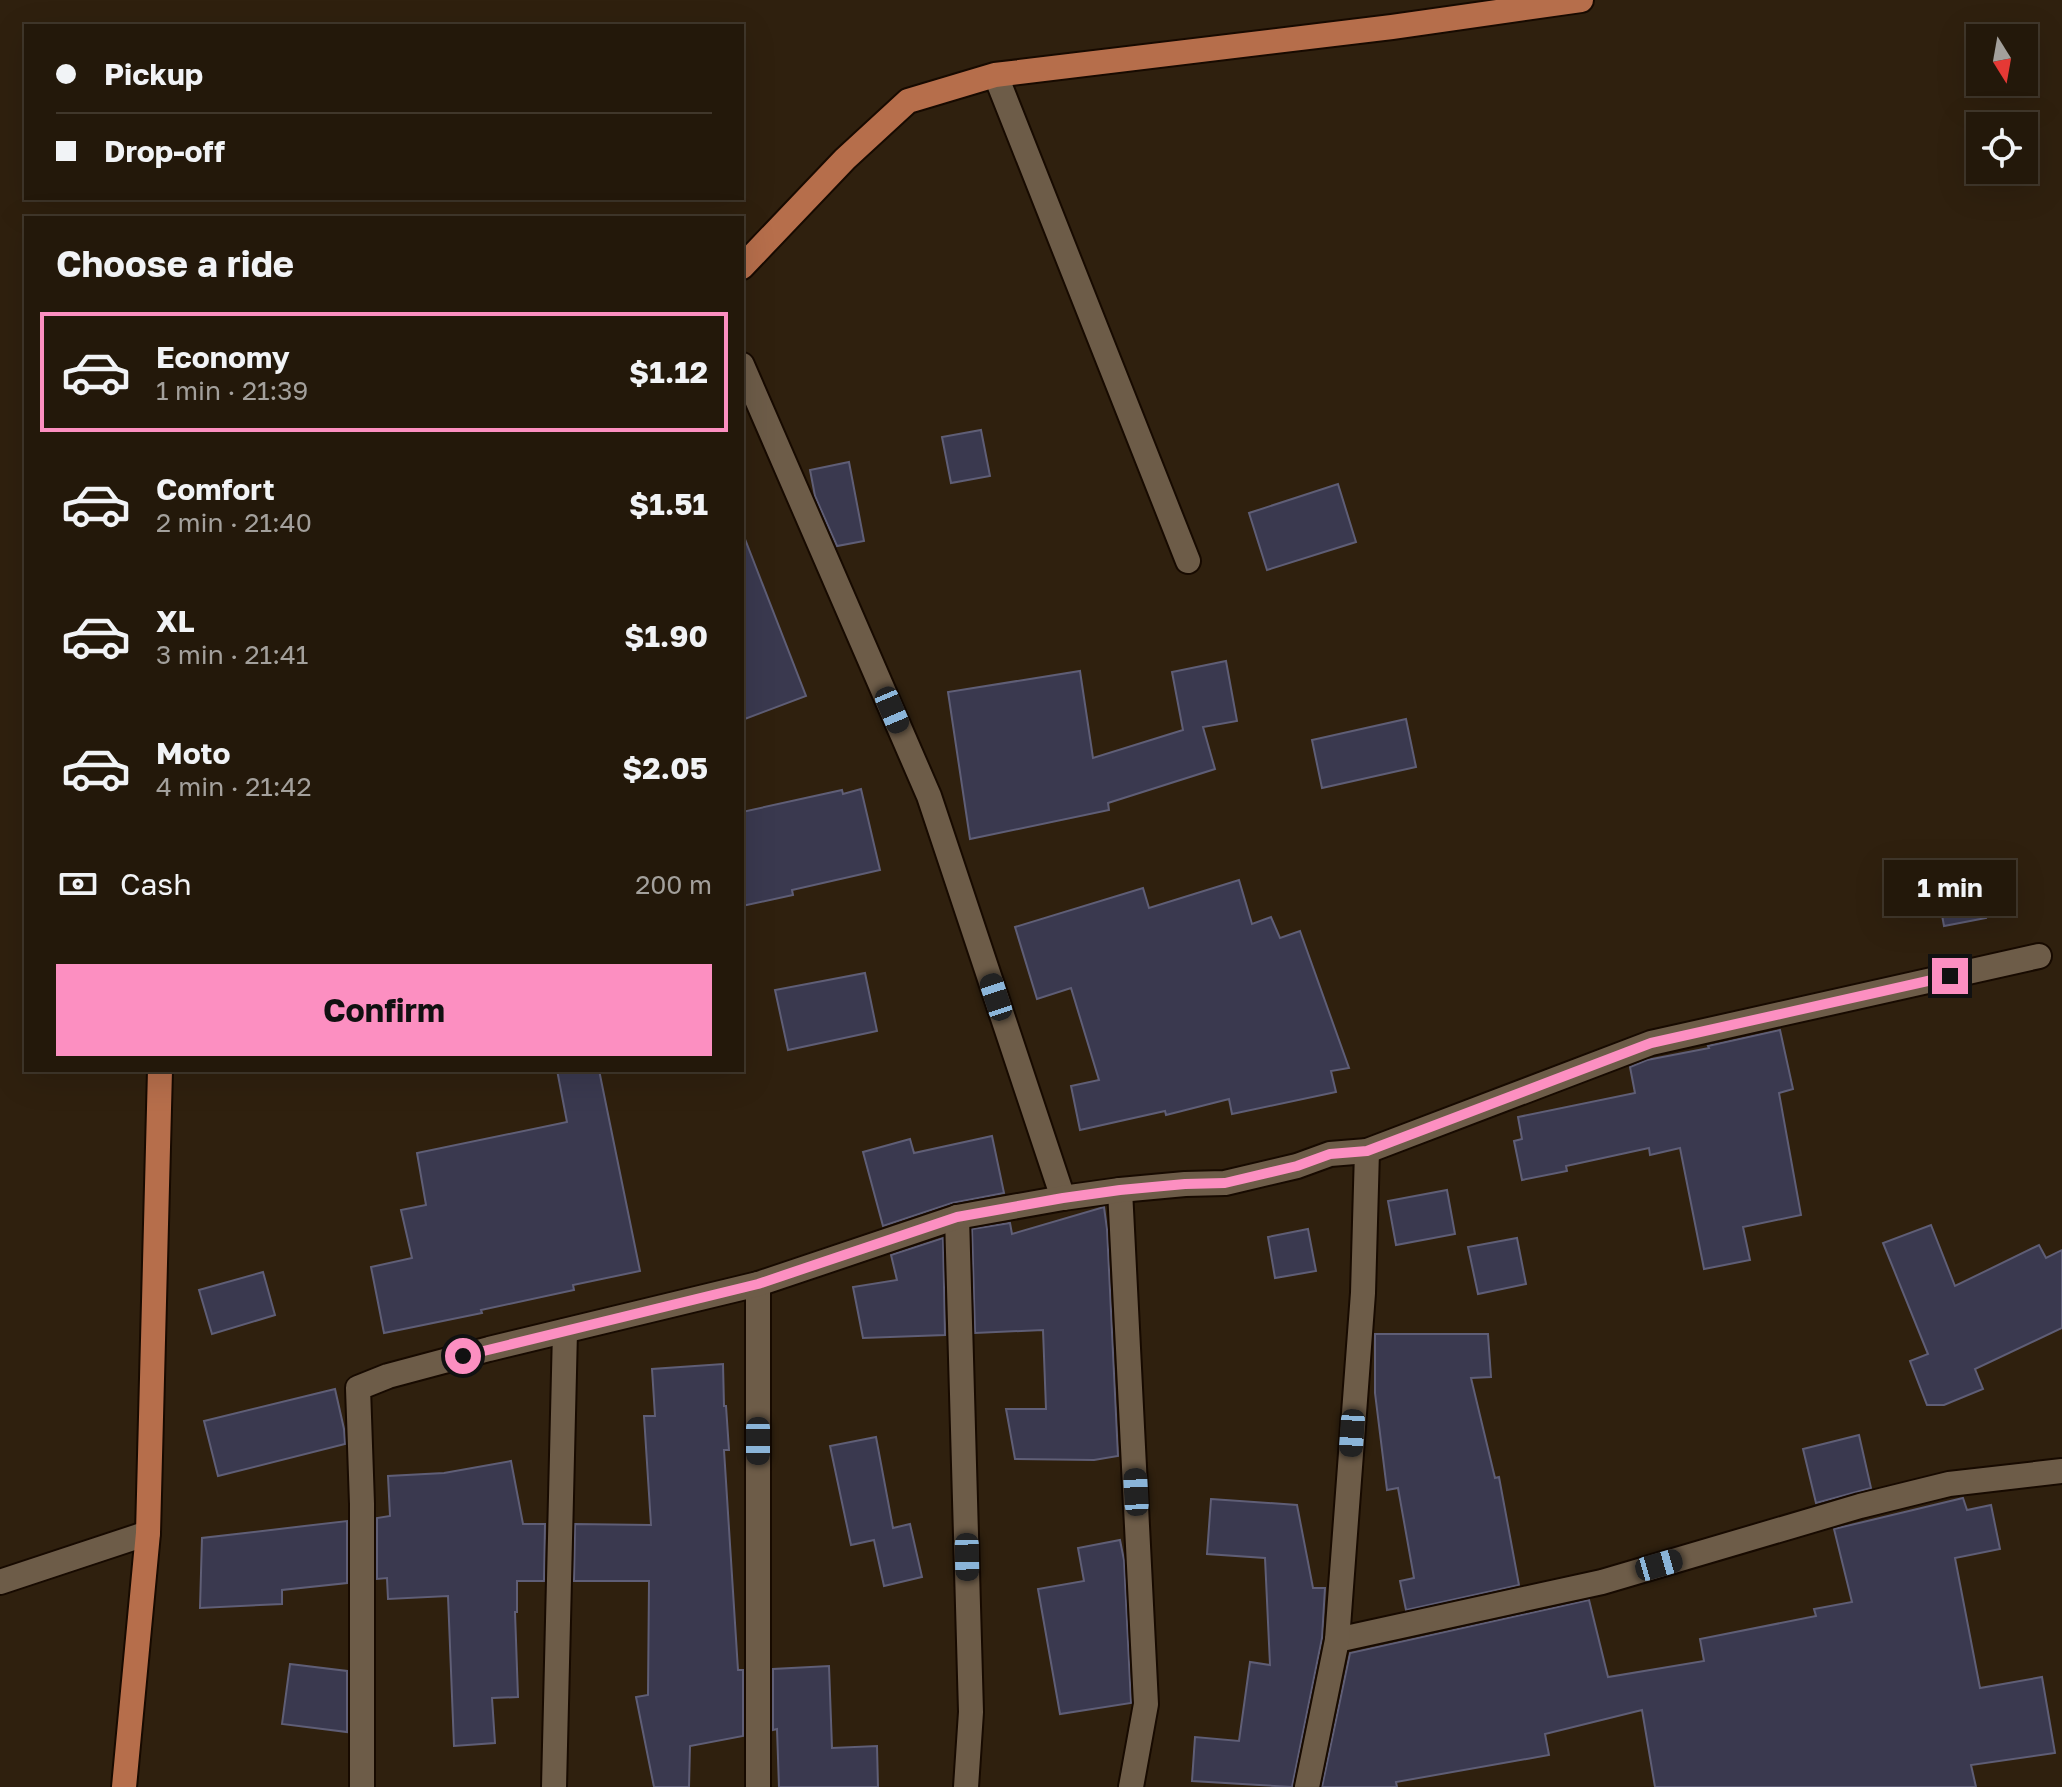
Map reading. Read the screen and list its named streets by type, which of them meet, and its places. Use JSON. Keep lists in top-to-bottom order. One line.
{"north":"bottom","page":{"banner":["Pickup","Drop-off"],"heading":"Choose a ride","list":[{"name":"Economy","note":"1 min · 21:39","value":"$1.12"},{"name":"Comfort","note":"2 min · 21:40","value":"$1.51"},{"name":"XL","note":"3 min · 21:41","value":"$1.90"},{"name":"Moto","note":"4 min · 21:42","value":"$2.05"}],"pay":["Cash","200 m"],"bubble":"1 min","buttons":"Confirm"}}
